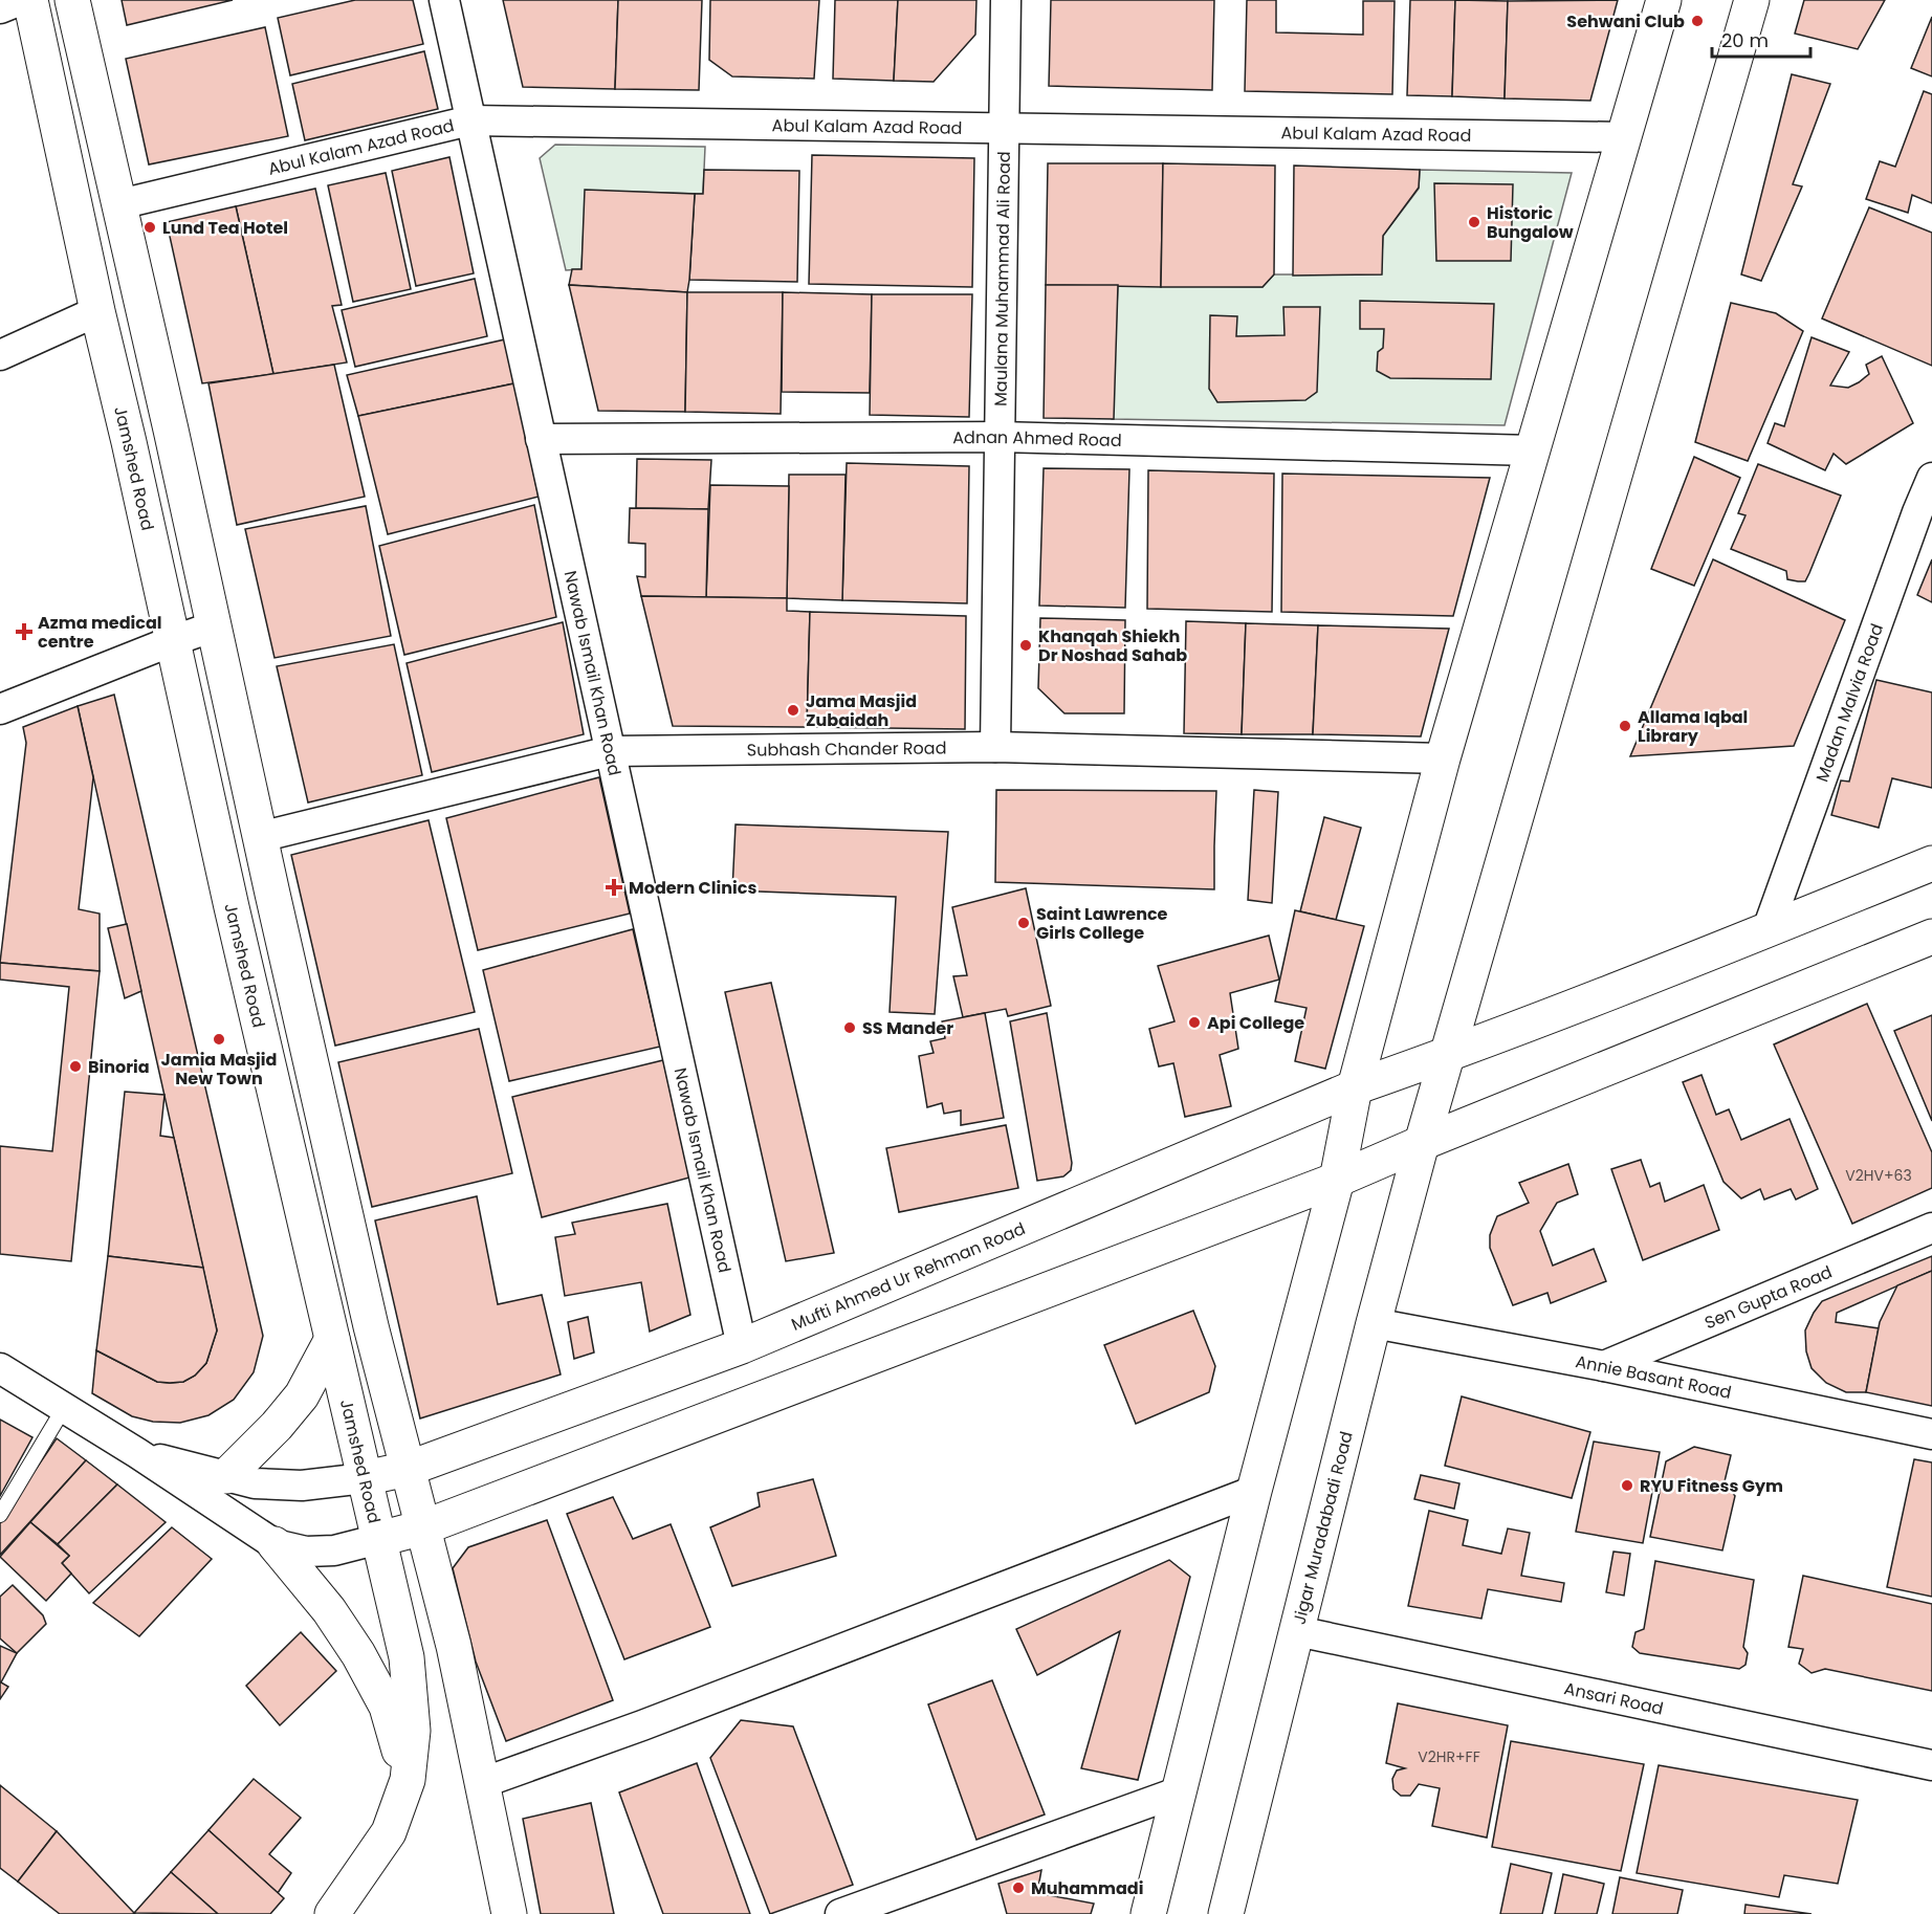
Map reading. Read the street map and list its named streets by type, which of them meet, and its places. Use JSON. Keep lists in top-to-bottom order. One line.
{"streets":{"street":["Abul Kalam Azad Road","Maulana Muhammad Ali Road","Adnan Ahmed Road","Jamshed Road","Nawab Ismail Khan Road","Madan Malvia Road","Subhash Chander Road","Mufti Ahmed Ur Rehman Road","Sen Gupta Road","Annie Basant Road","Jigar Muradabadi Road","Ansari Road"]},"crossings":[["Abul Kalam Azad Road","Maulana Muhammad Ali Road"],["Abul Kalam Azad Road","Nawab Ismail Khan Road"],["Maulana Muhammad Ali Road","Adnan Ahmed Road"],["Maulana Muhammad Ali Road","Subhash Chander Road"],["Adnan Ahmed Road","Nawab Ismail Khan Road"],["Jamshed Road","Mufti Ahmed Ur Rehman Road"],["Nawab Ismail Khan Road","Subhash Chander Road"],["Nawab Ismail Khan Road","Mufti Ahmed Ur Rehman Road"],["Madan Malvia Road","Mufti Ahmed Ur Rehman Road"],["Mufti Ahmed Ur Rehman Road","Jigar Muradabadi Road"],["Sen Gupta Road","Annie Basant Road"],["Annie Basant Road","Jigar Muradabadi Road"],["Jigar Muradabadi Road","Ansari Road"]],"places":{"other":["Sehwani Club","Historic Bungalow","Lund Tea Hotel","Khanqah Shiekh Dr Noshad Sahab","Jama Masjid Zubaidah","Allama Iqbal Library","Saint Lawrence Girls College","Api College","SS Mander","Jamia Masjid New Town","Binoria","RYU Fitness Gym","Muhammadi"],"health":["Azma medical centre","Modern Clinics"]},"house_numbers":["V2HV+63","V2HR+FF"],"scale_bar":"20 m"}
